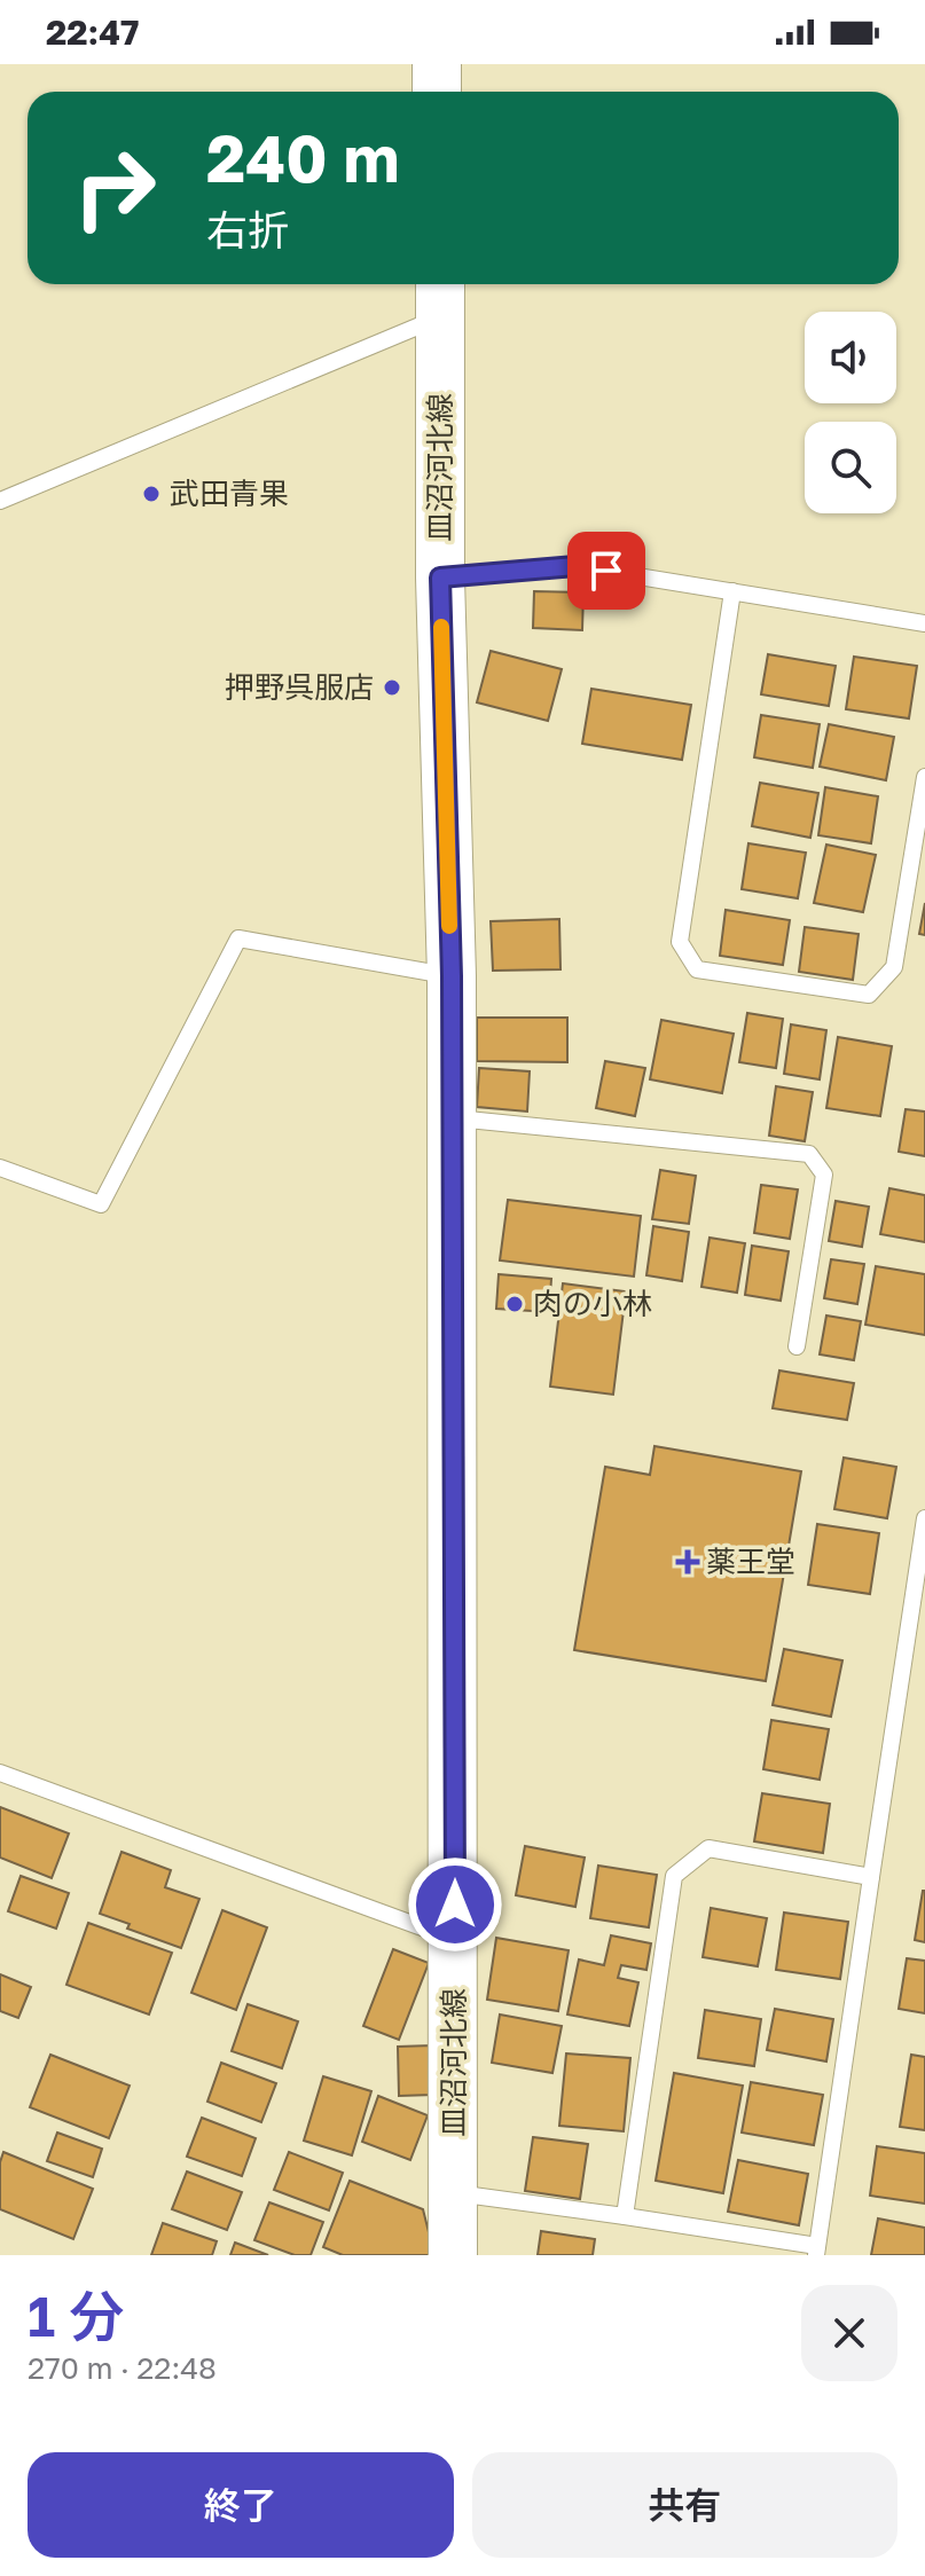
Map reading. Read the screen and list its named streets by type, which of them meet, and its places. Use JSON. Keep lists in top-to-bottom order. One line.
{"streets":{"main road":["皿沼河北線"]},"places":{"other":["武田青果","押野呉服店","肉の小林"],"health":["薬王堂"]},"page":{"status":"22:47","turn":["240 m","右折"],"heading":["1 分","270 m · 22:48"],"buttons":["終了","共有"]}}
